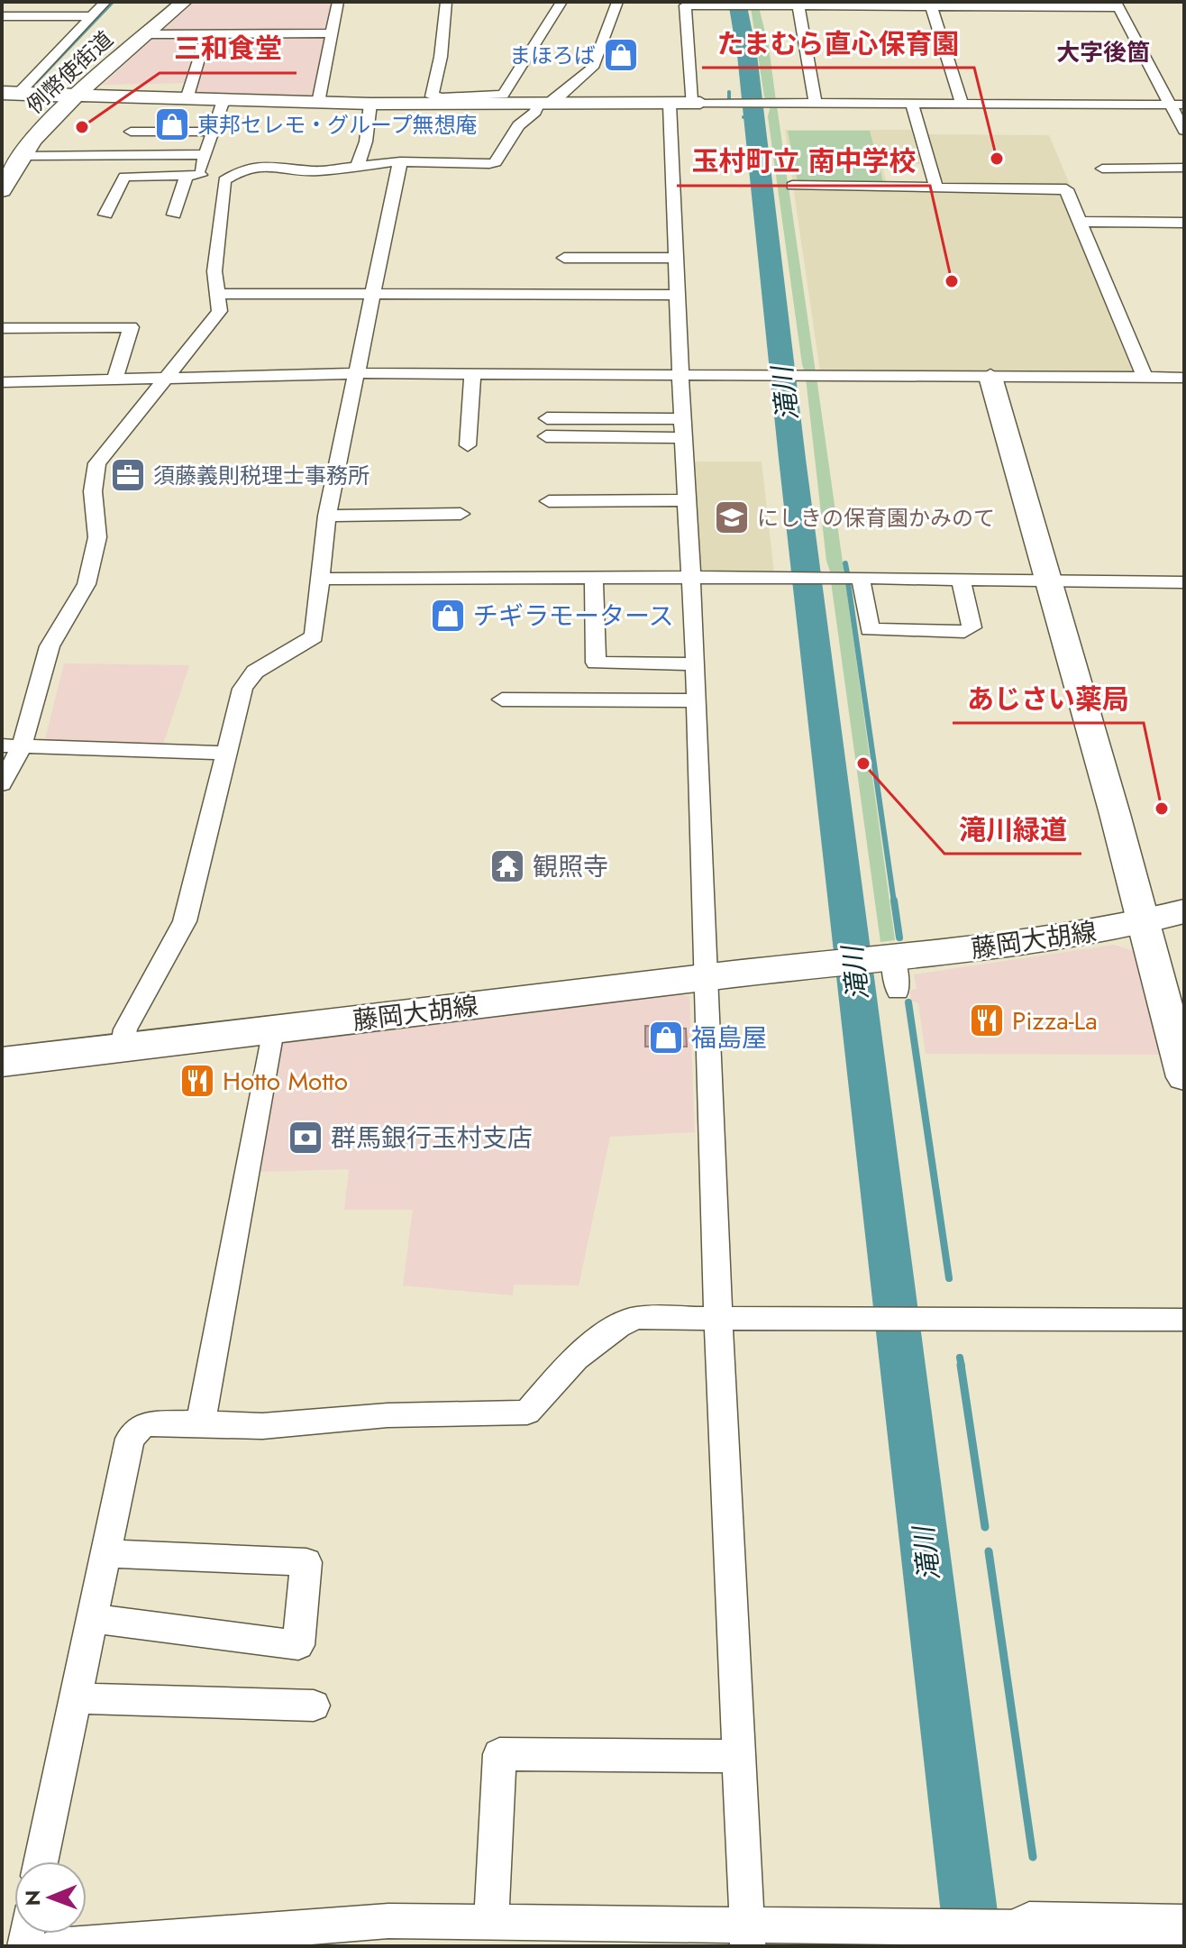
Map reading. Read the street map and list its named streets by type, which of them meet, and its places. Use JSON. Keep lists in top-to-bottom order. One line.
{"streets":{"main road":["藤岡大胡線"],"street":["例幣使街道"]},"districts":["大字後箇"],"water":["滝川"],"places":{"shop":["まほろば","東邦セレモ・グループ無想庵","チギラモータース","福島屋"],"other":["三和食堂","たまむら直心保育園","玉村町立 南中学校","滝川緑道","あじさい薬局"],"office":["須藤義則税理士事務所"],"school or university":["にしきの保育園かみのて"],"temple":["観照寺"],"restaurant":["Pizza-La","Hotto Motto"],"bank":["群馬銀行玉村支店"]},"north":"left"}
